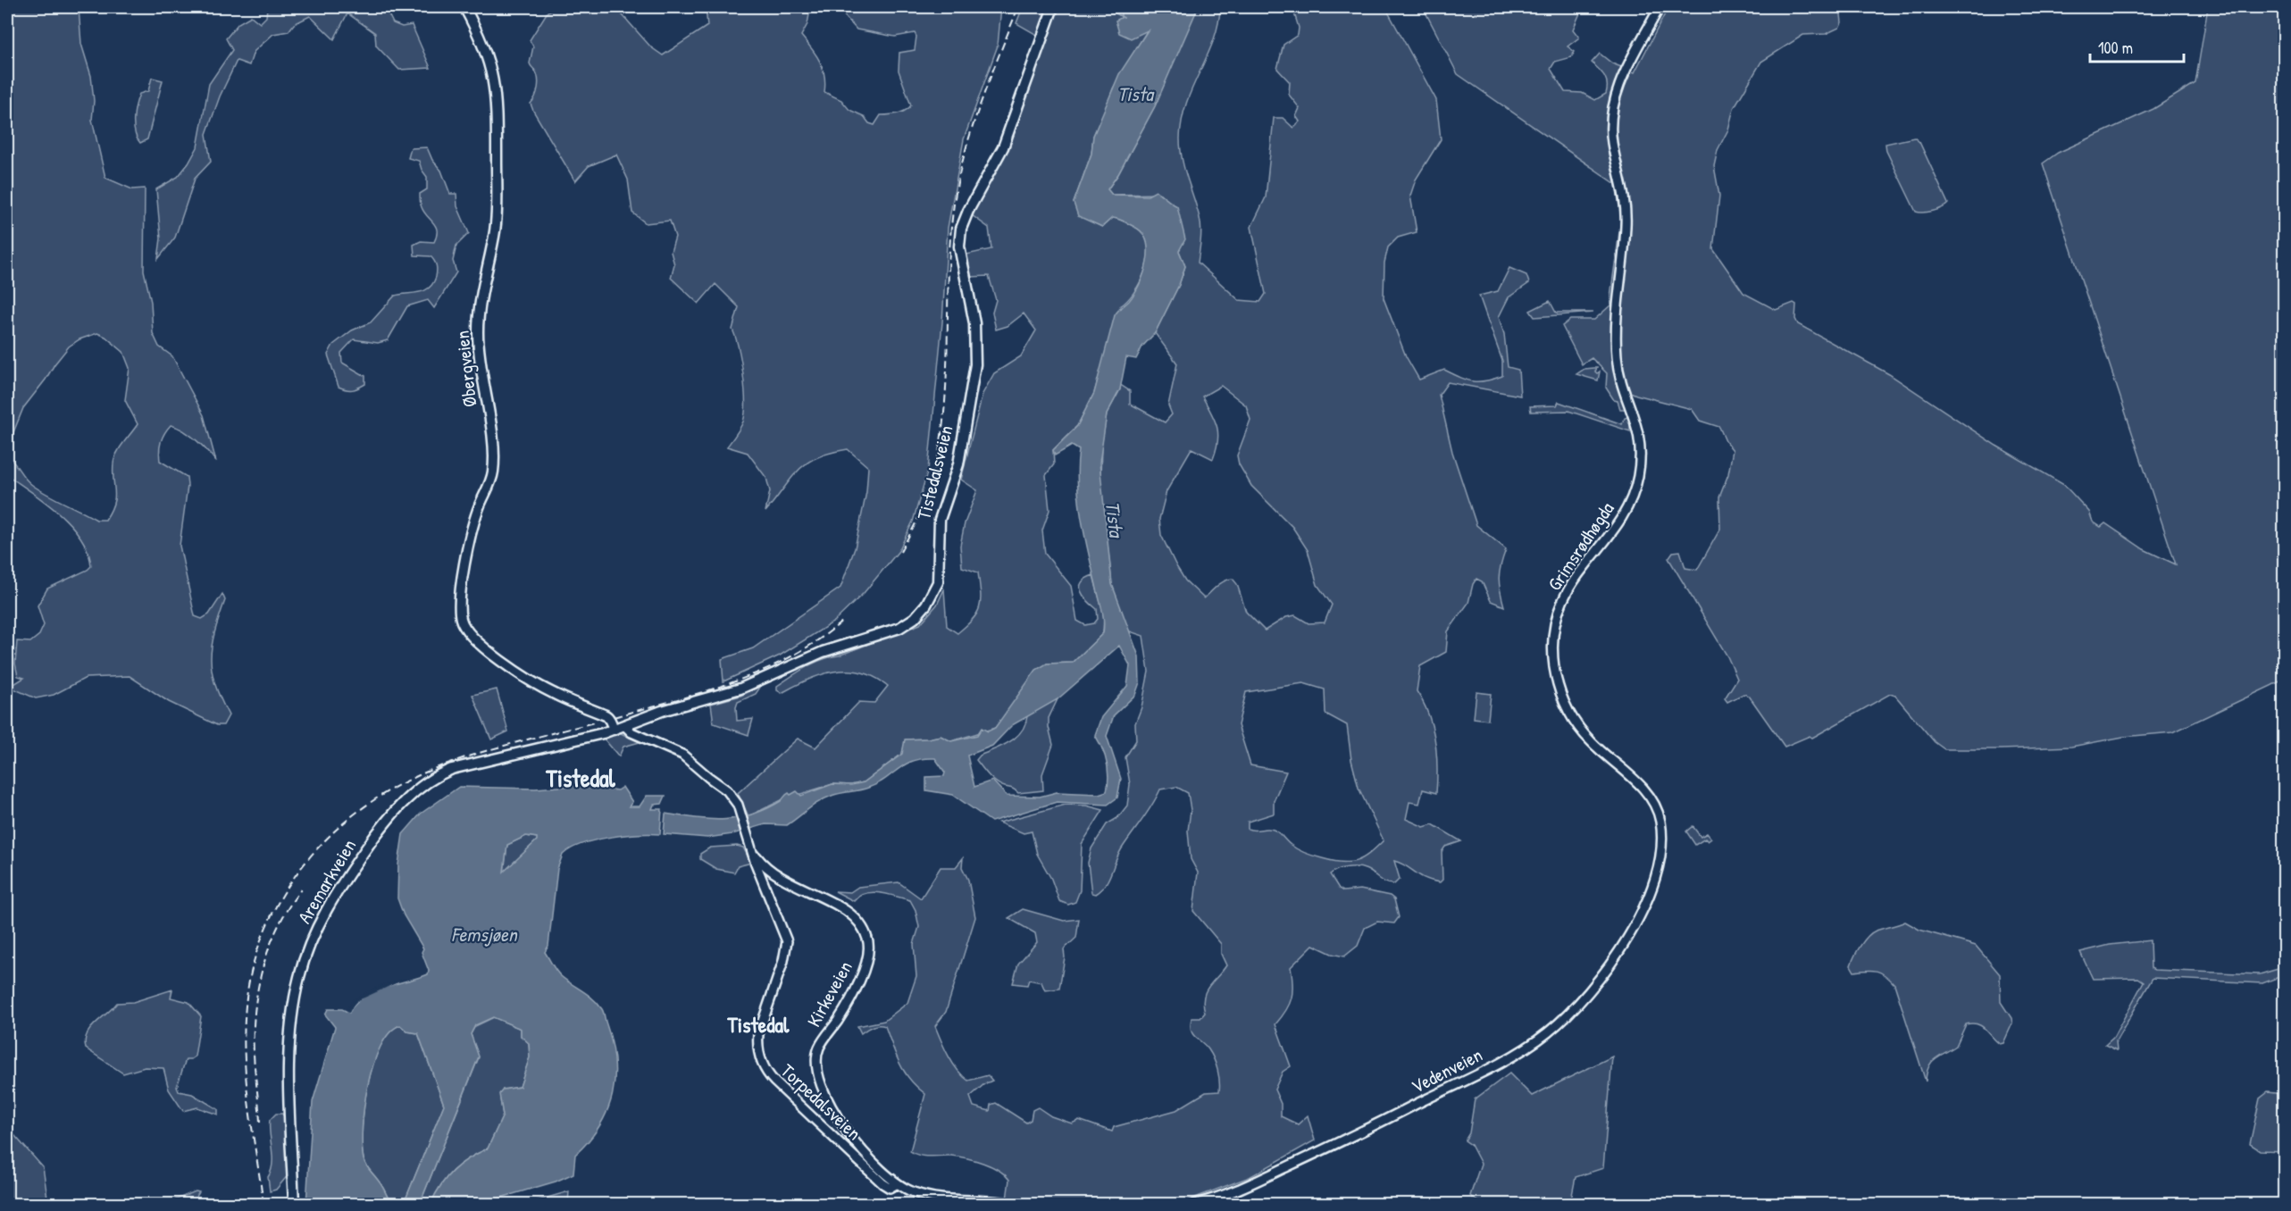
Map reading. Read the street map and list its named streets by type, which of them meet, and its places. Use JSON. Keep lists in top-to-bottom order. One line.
{"streets":{"main road":["Øbergveien","Tistedalsveien","Grimsrødhøgda","Aremarkveien","Kirkeveien","Vedenveien","Torpedalsveien"]},"crossings":[["Øbergveien","Aremarkveien"],["Tistedalsveien","Aremarkveien"],["Tistedalsveien","Torpedalsveien"],["Grimsrødhøgda","Vedenveien"],["Aremarkveien","Torpedalsveien"],["Kirkeveien","Torpedalsveien"]],"districts":["Tistedal","Tistedal"],"water":["Tista","Femsjøen"],"scale_bar":"100 m"}
